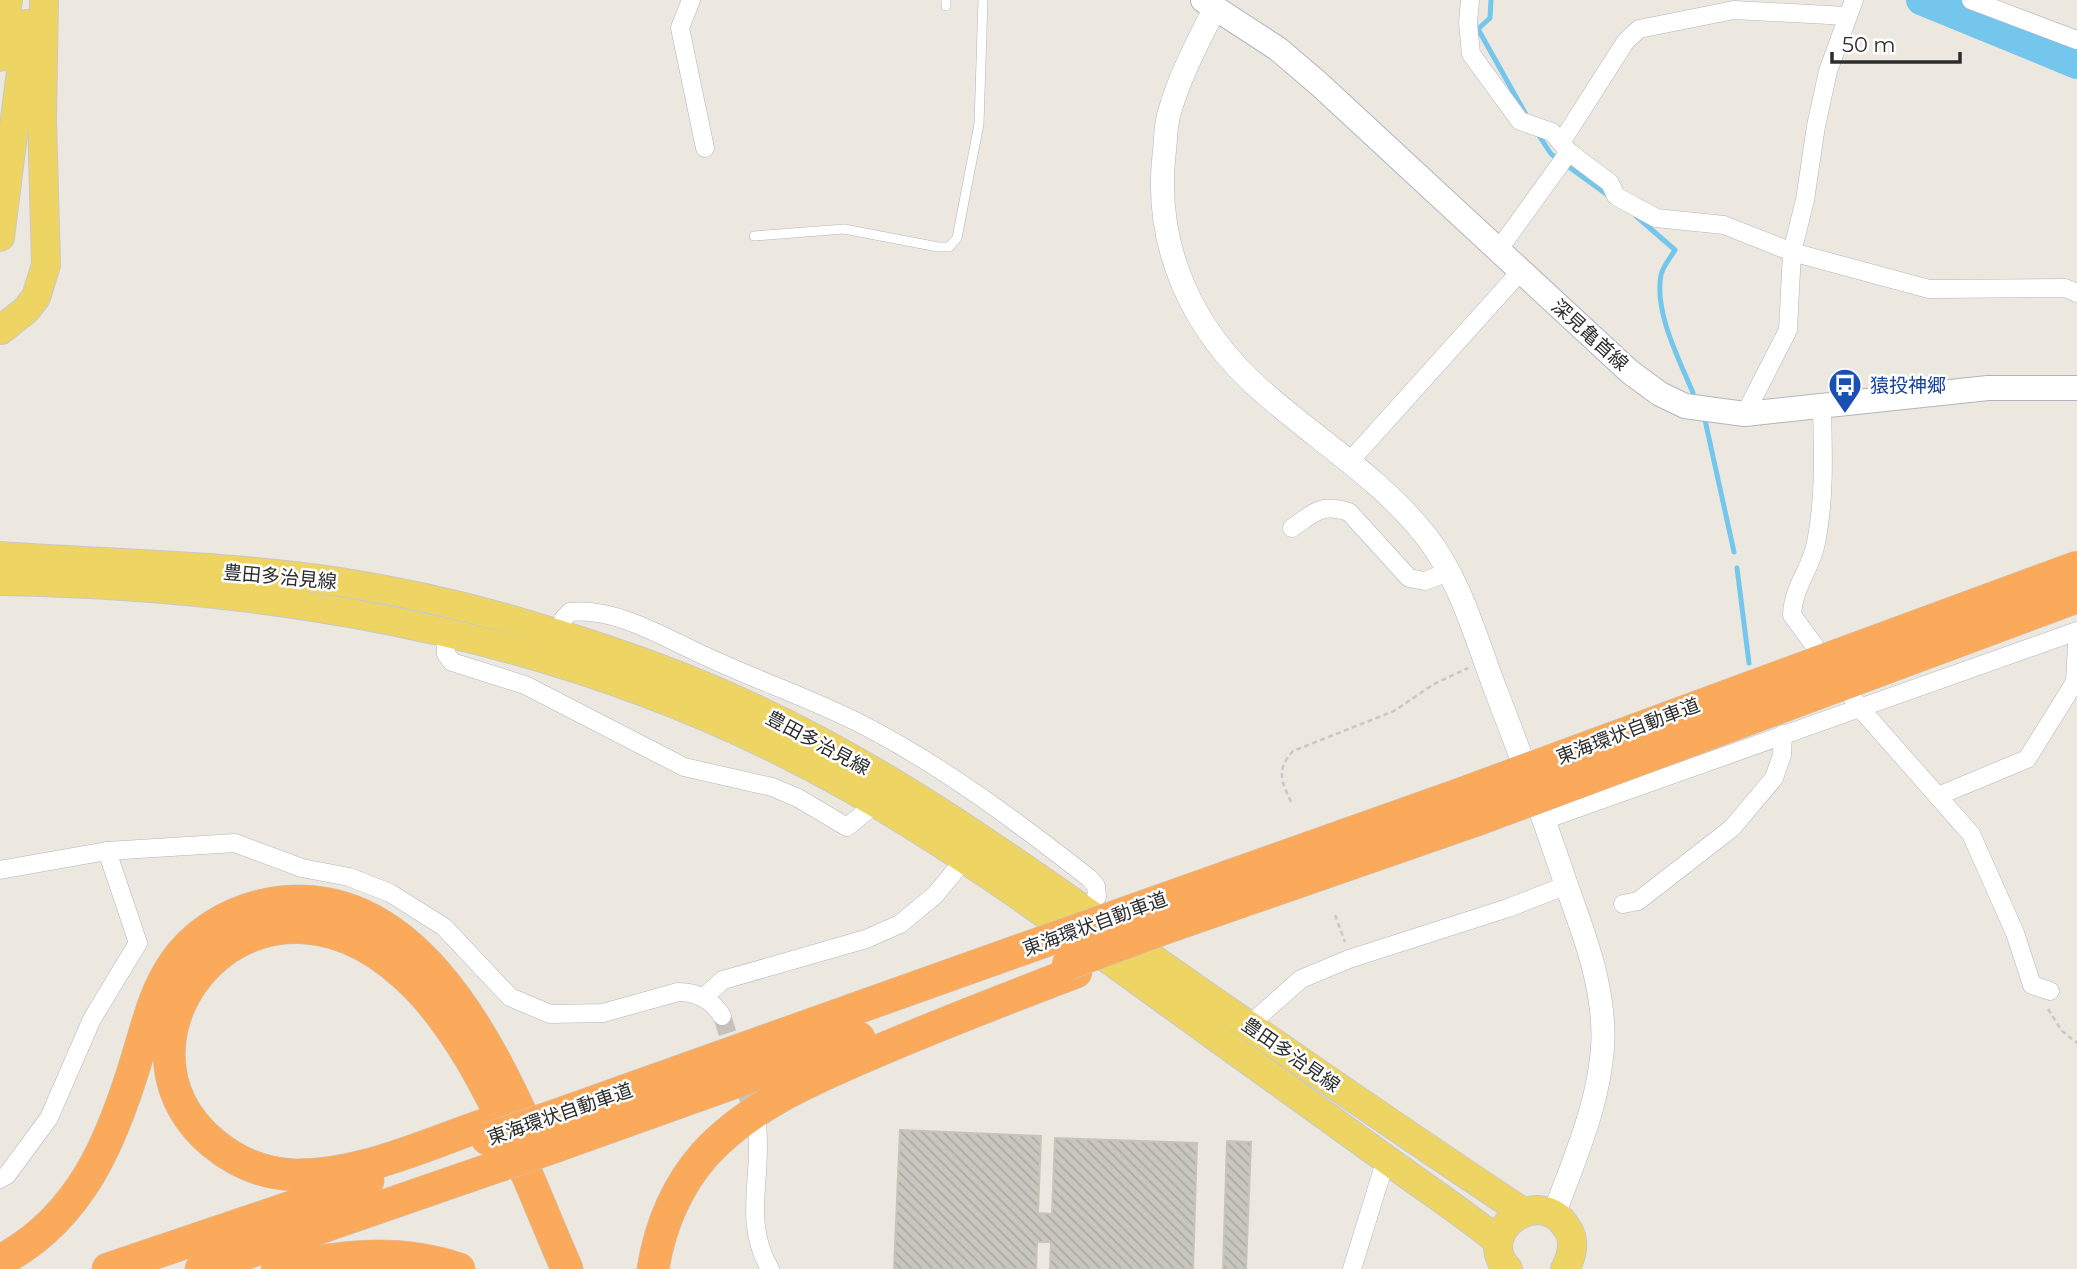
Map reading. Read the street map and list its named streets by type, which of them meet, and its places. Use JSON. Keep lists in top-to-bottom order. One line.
{"streets":{"highway":["東海環状自動車道"],"main road":["深見亀首線","豊田多治見線"]},"places":{"bus stop":["猿投神郷"]},"scale_bar":"50 m"}
